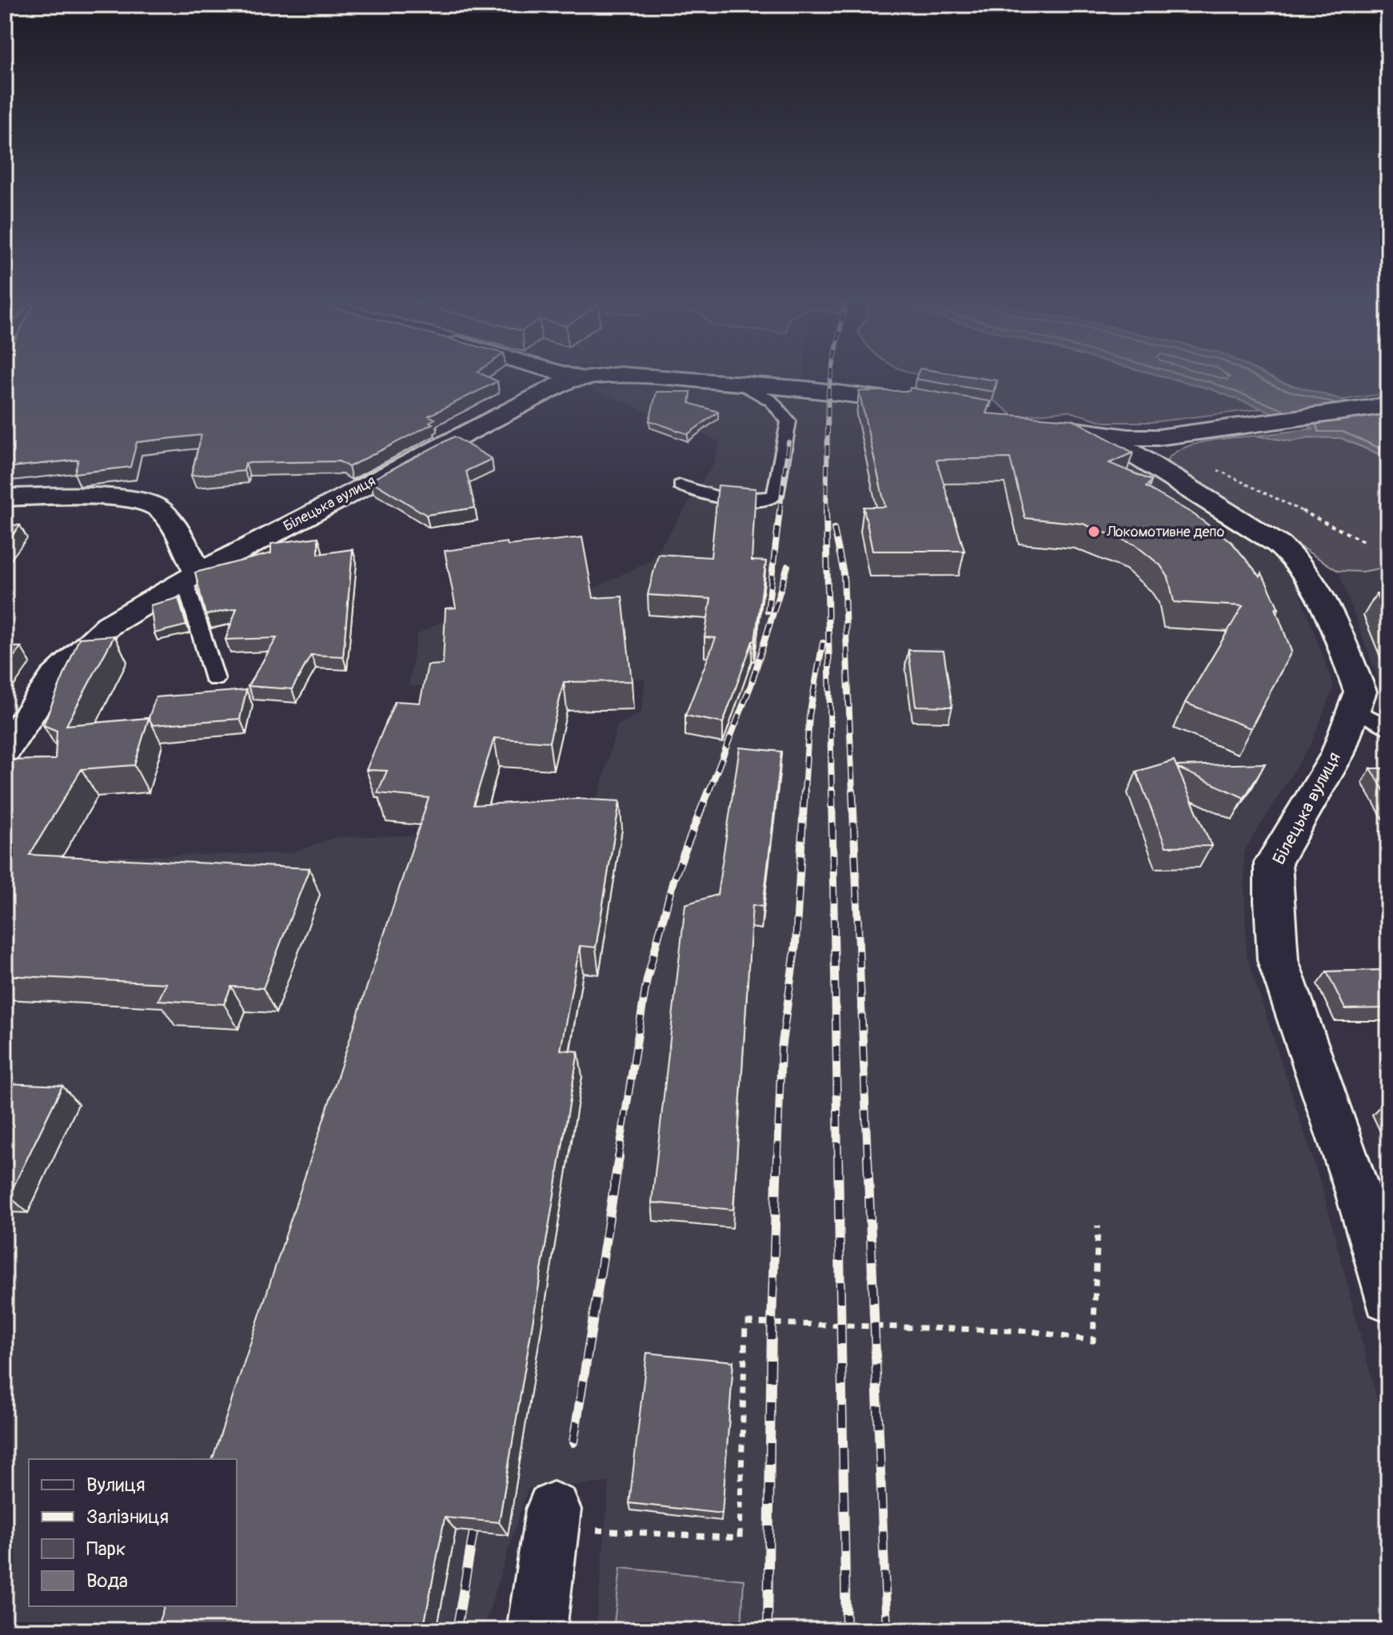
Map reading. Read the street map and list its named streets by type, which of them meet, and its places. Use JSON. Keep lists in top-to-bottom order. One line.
{"streets":{"street":["Білецька вулиця"]},"places":["Локомотивне депо"],"legend":["Вулиця","Залізниця","Парк","Вода"]}
